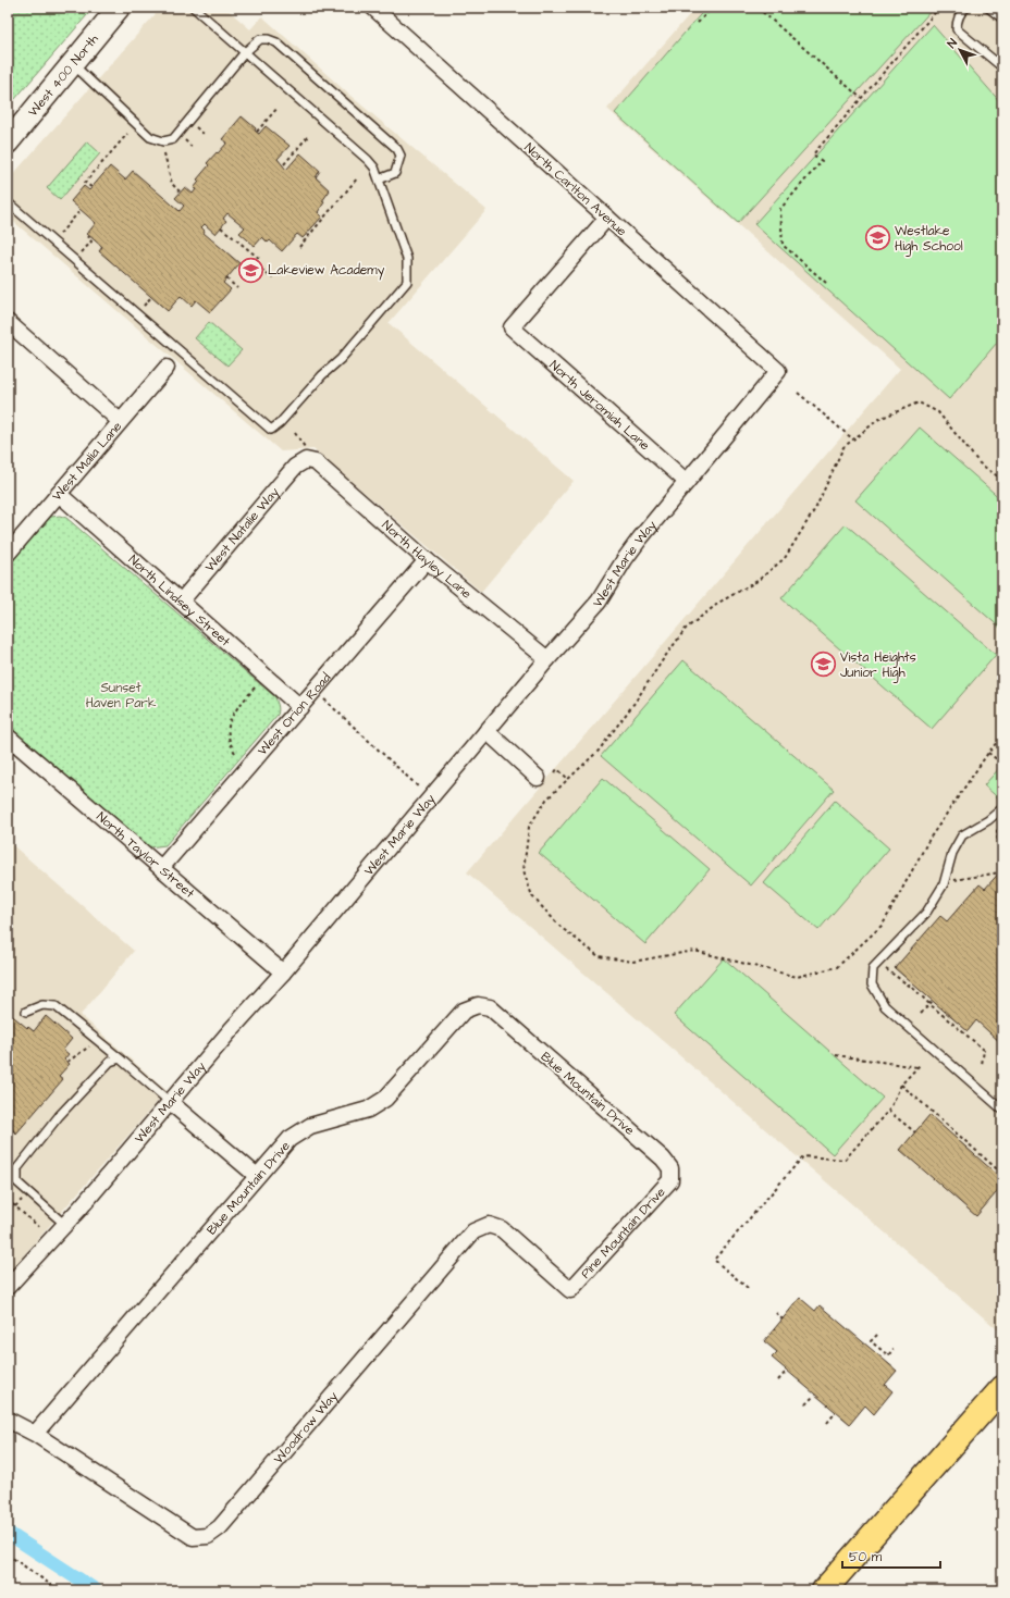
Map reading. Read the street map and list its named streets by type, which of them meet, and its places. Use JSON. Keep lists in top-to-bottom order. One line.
{"streets":{"street":["West 400 North","North Carlton Avenue","North Jeromiah Lane","West Malia Lane","West Natalie Way","North Hayley Lane","West Marie Way","North Lindsey Street","West Orion Road","North Taylor Street","Blue Mountain Drive","Pine Mountain Drive","Woodrow Way"]},"crossings":[["North Carlton Avenue","North Jeromiah Lane"],["North Carlton Avenue","West Marie Way"],["North Jeromiah Lane","West Marie Way"],["West Malia Lane","North Lindsey Street"],["West Natalie Way","North Hayley Lane"],["West Natalie Way","North Lindsey Street"],["North Hayley Lane","West Marie Way"],["North Hayley Lane","West Orion Road"],["West Marie Way","North Taylor Street"],["North Lindsey Street","West Orion Road"],["West Orion Road","North Taylor Street"],["Blue Mountain Drive","Pine Mountain Drive"],["Blue Mountain Drive","Woodrow Way"],["Pine Mountain Drive","Woodrow Way"]],"parks":["Sunset Haven Park"],"places":{"school or university":["Westlake High School","Lakeview Academy","Vista Heights Junior High"]},"scale_bar":"50 m","north":"top left"}
